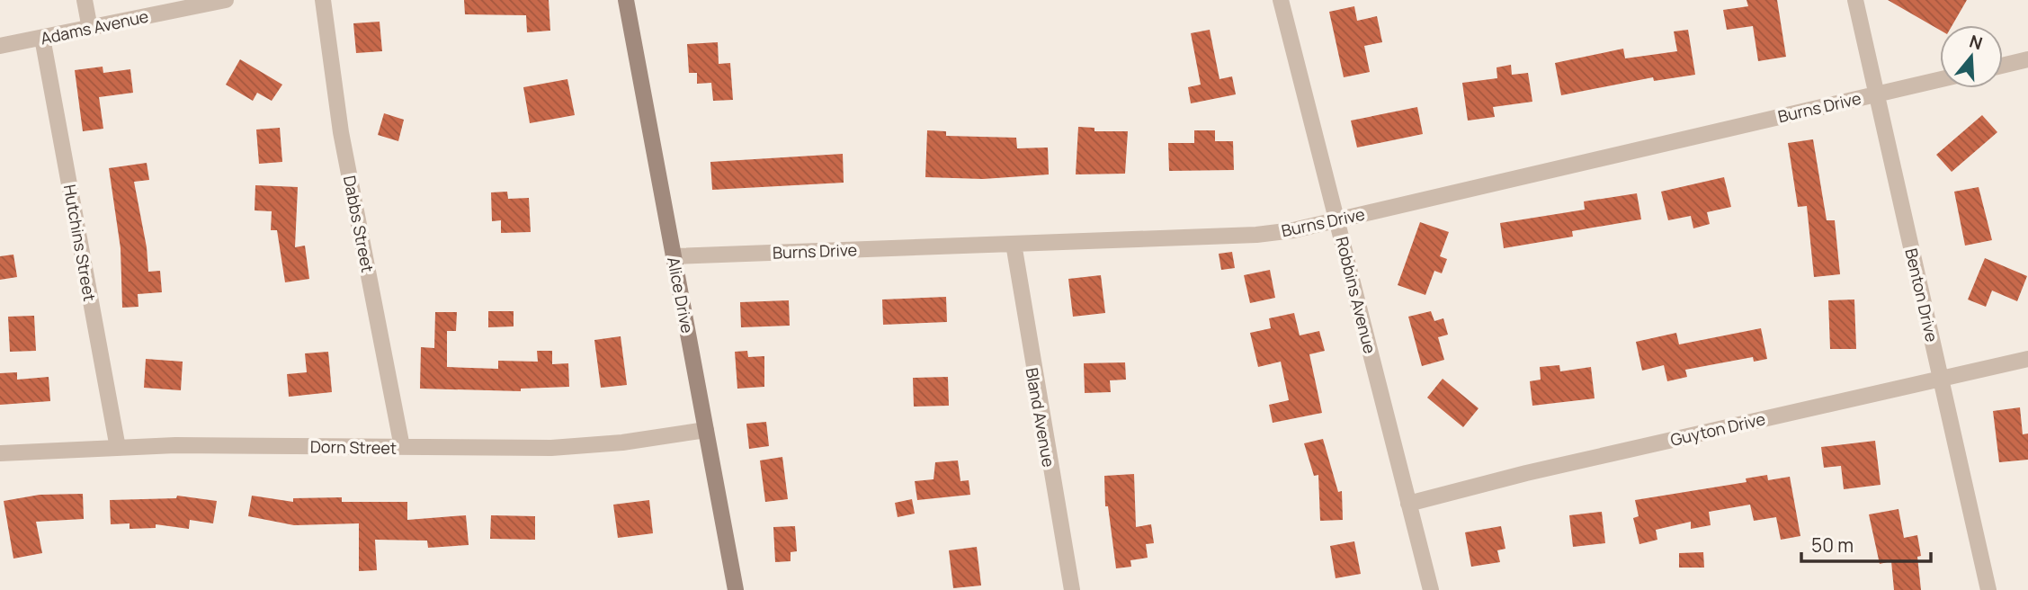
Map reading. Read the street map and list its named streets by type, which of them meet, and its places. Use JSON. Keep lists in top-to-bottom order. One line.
{"streets":{"main road":["Alice Drive"],"street":["Adams Avenue","Burns Drive","Dabbs Street","Hutchins Street","Robbins Avenue","Benton Drive","Bland Avenue","Guyton Drive","Dorn Street"]},"crossings":[["Adams Avenue","Hutchins Street"],["Burns Drive","Alice Drive"],["Burns Drive","Robbins Avenue"],["Burns Drive","Benton Drive"],["Burns Drive","Bland Avenue"],["Dabbs Street","Dorn Street"],["Hutchins Street","Dorn Street"],["Alice Drive","Dorn Street"],["Robbins Avenue","Guyton Drive"],["Benton Drive","Guyton Drive"]],"scale_bar":"50 m","north":"top"}
